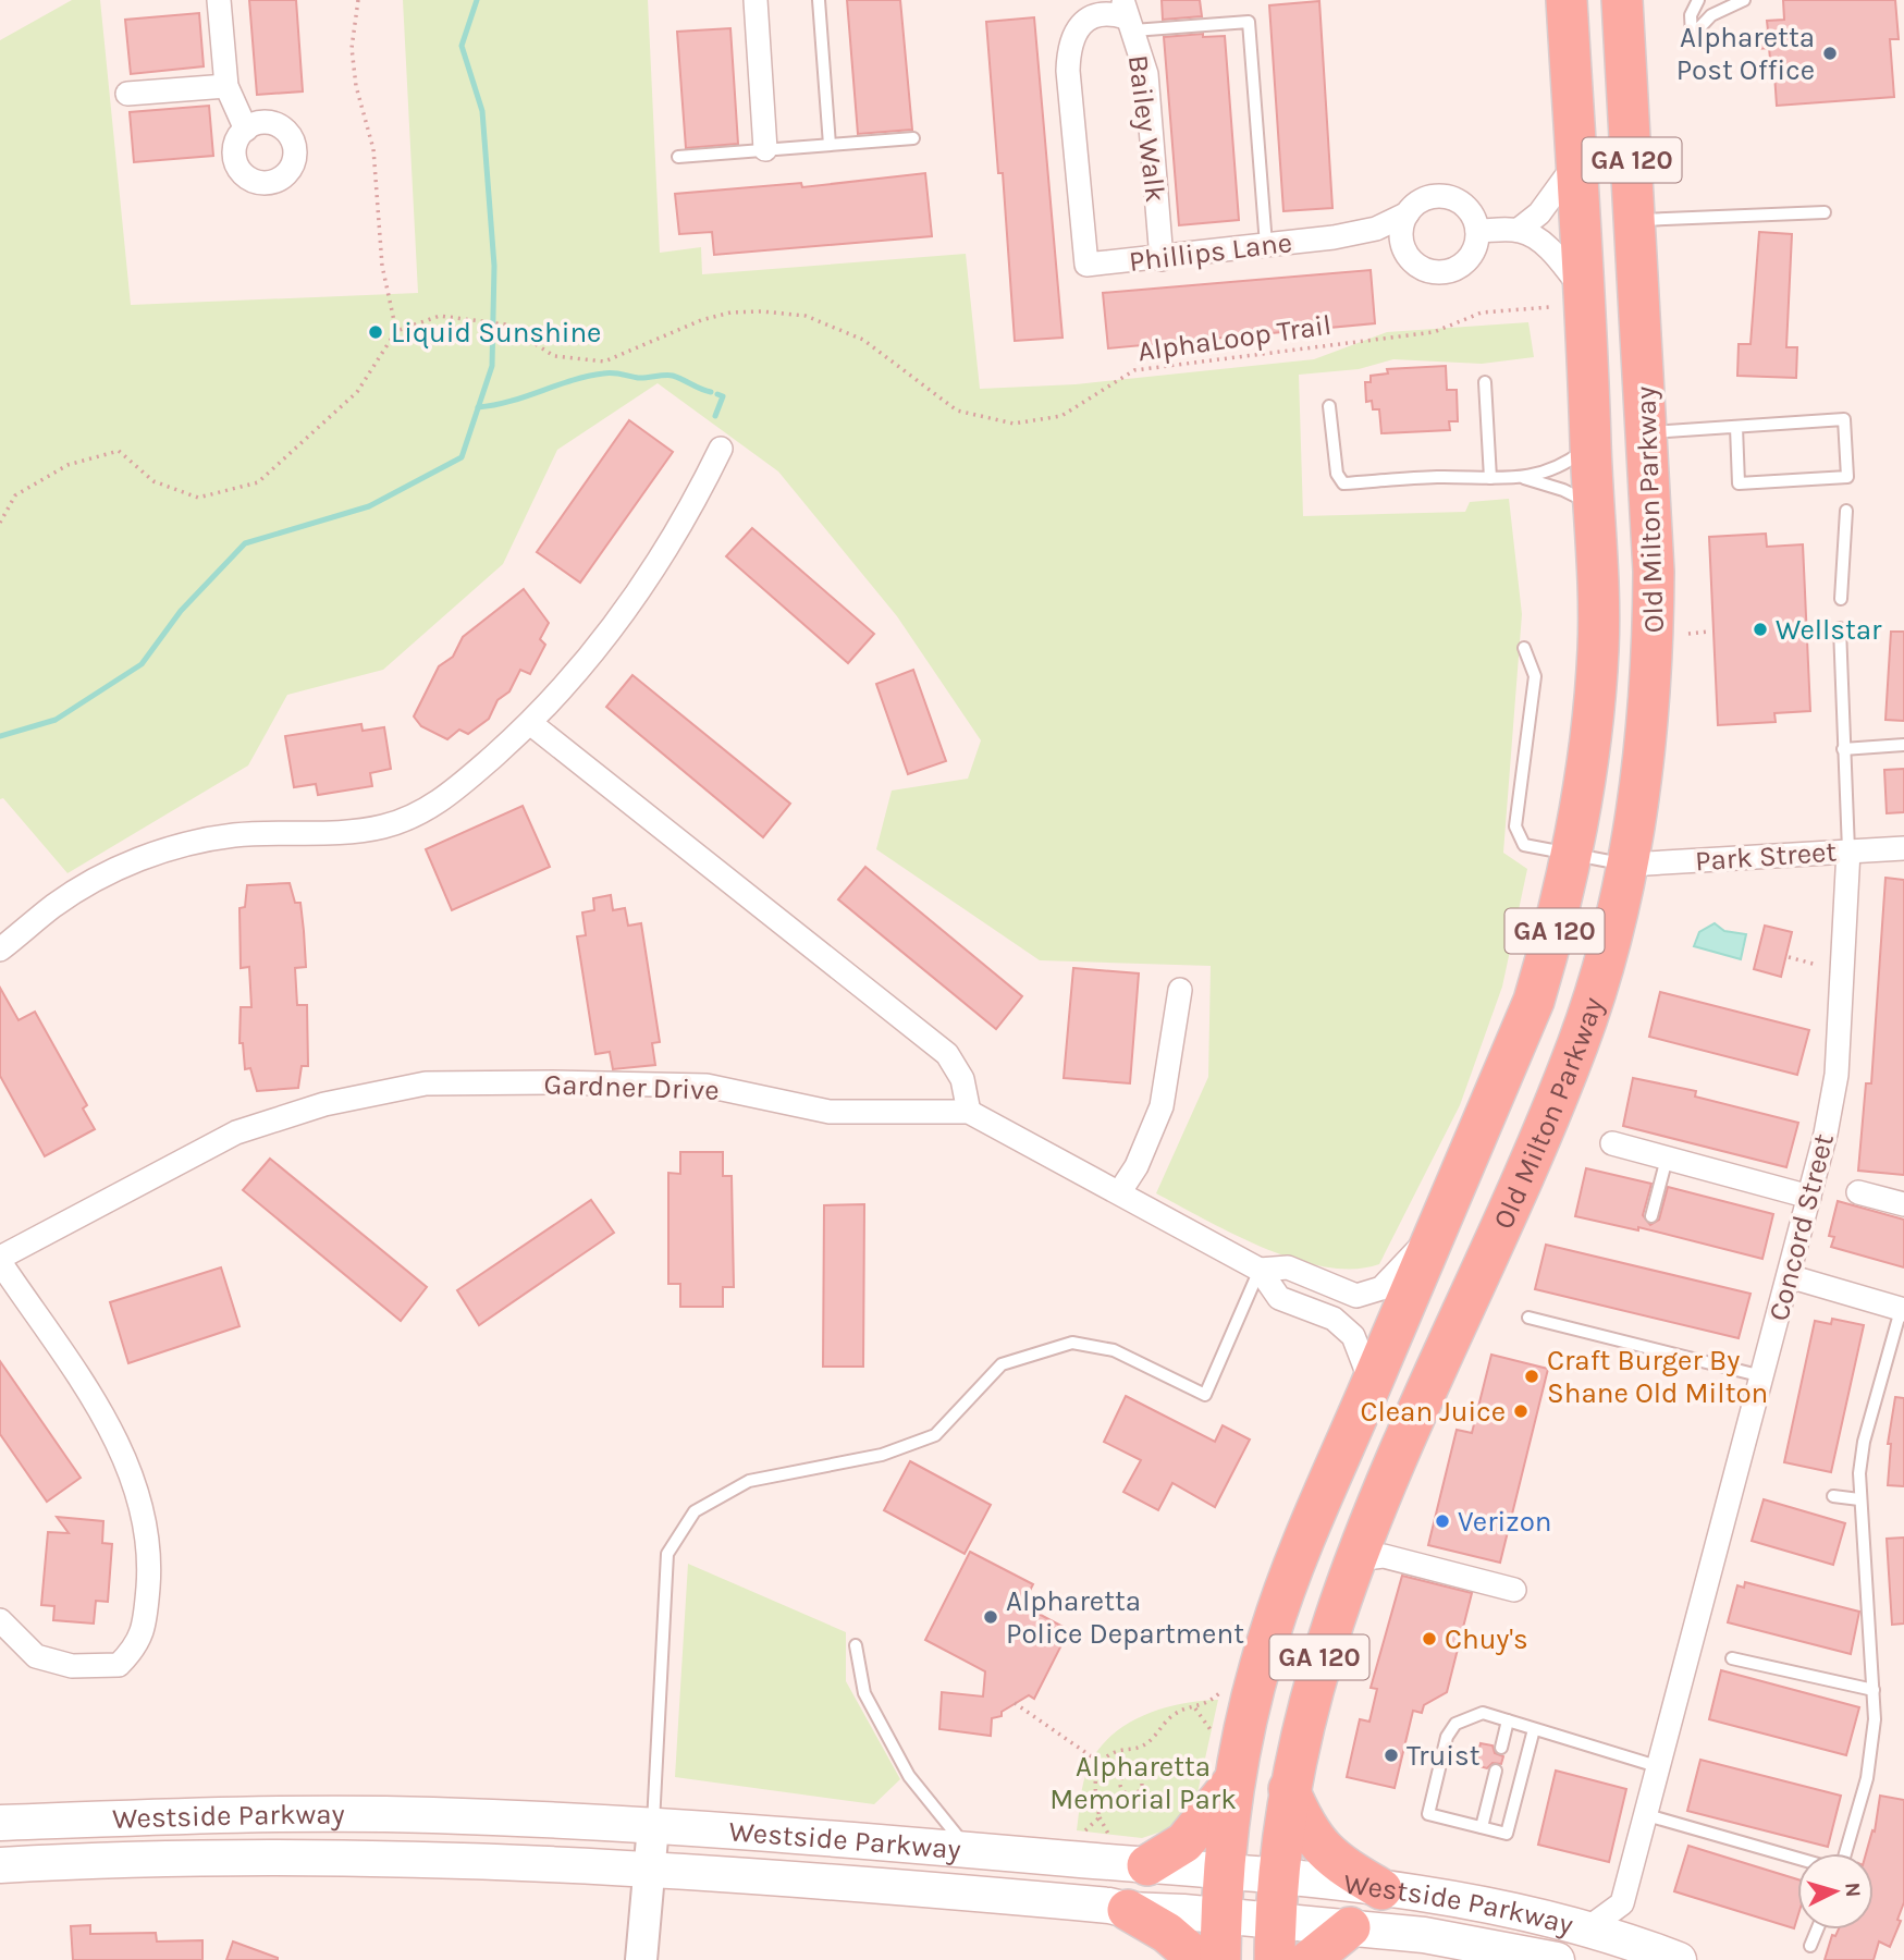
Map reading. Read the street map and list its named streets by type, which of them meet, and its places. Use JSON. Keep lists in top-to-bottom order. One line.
{"streets":{"highway":["GA 120","Old Milton Parkway"],"main road":["Westside Parkway"],"street":["Bailey Walk","Phillips Lane","Park Street","Gardner Drive","Concord Street"],"path":["AlphaLoop Trail"]},"crossings":[["Bailey Walk","Phillips Lane"],["AlphaLoop Trail","Old Milton Parkway"],["Old Milton Parkway","Park Street"],["Old Milton Parkway","Gardner Drive"],["Old Milton Parkway","Westside Parkway"],["Park Street","Concord Street"]],"parks":["Alpharetta Memorial Park"],"places":["Alpharetta Post Office","Liquid Sunshine","Wellstar","Craft Burger By Shane Old Milton","Clean Juice","Verizon","Alpharetta Police Department","Chuy's","Truist"],"north":"right"}
